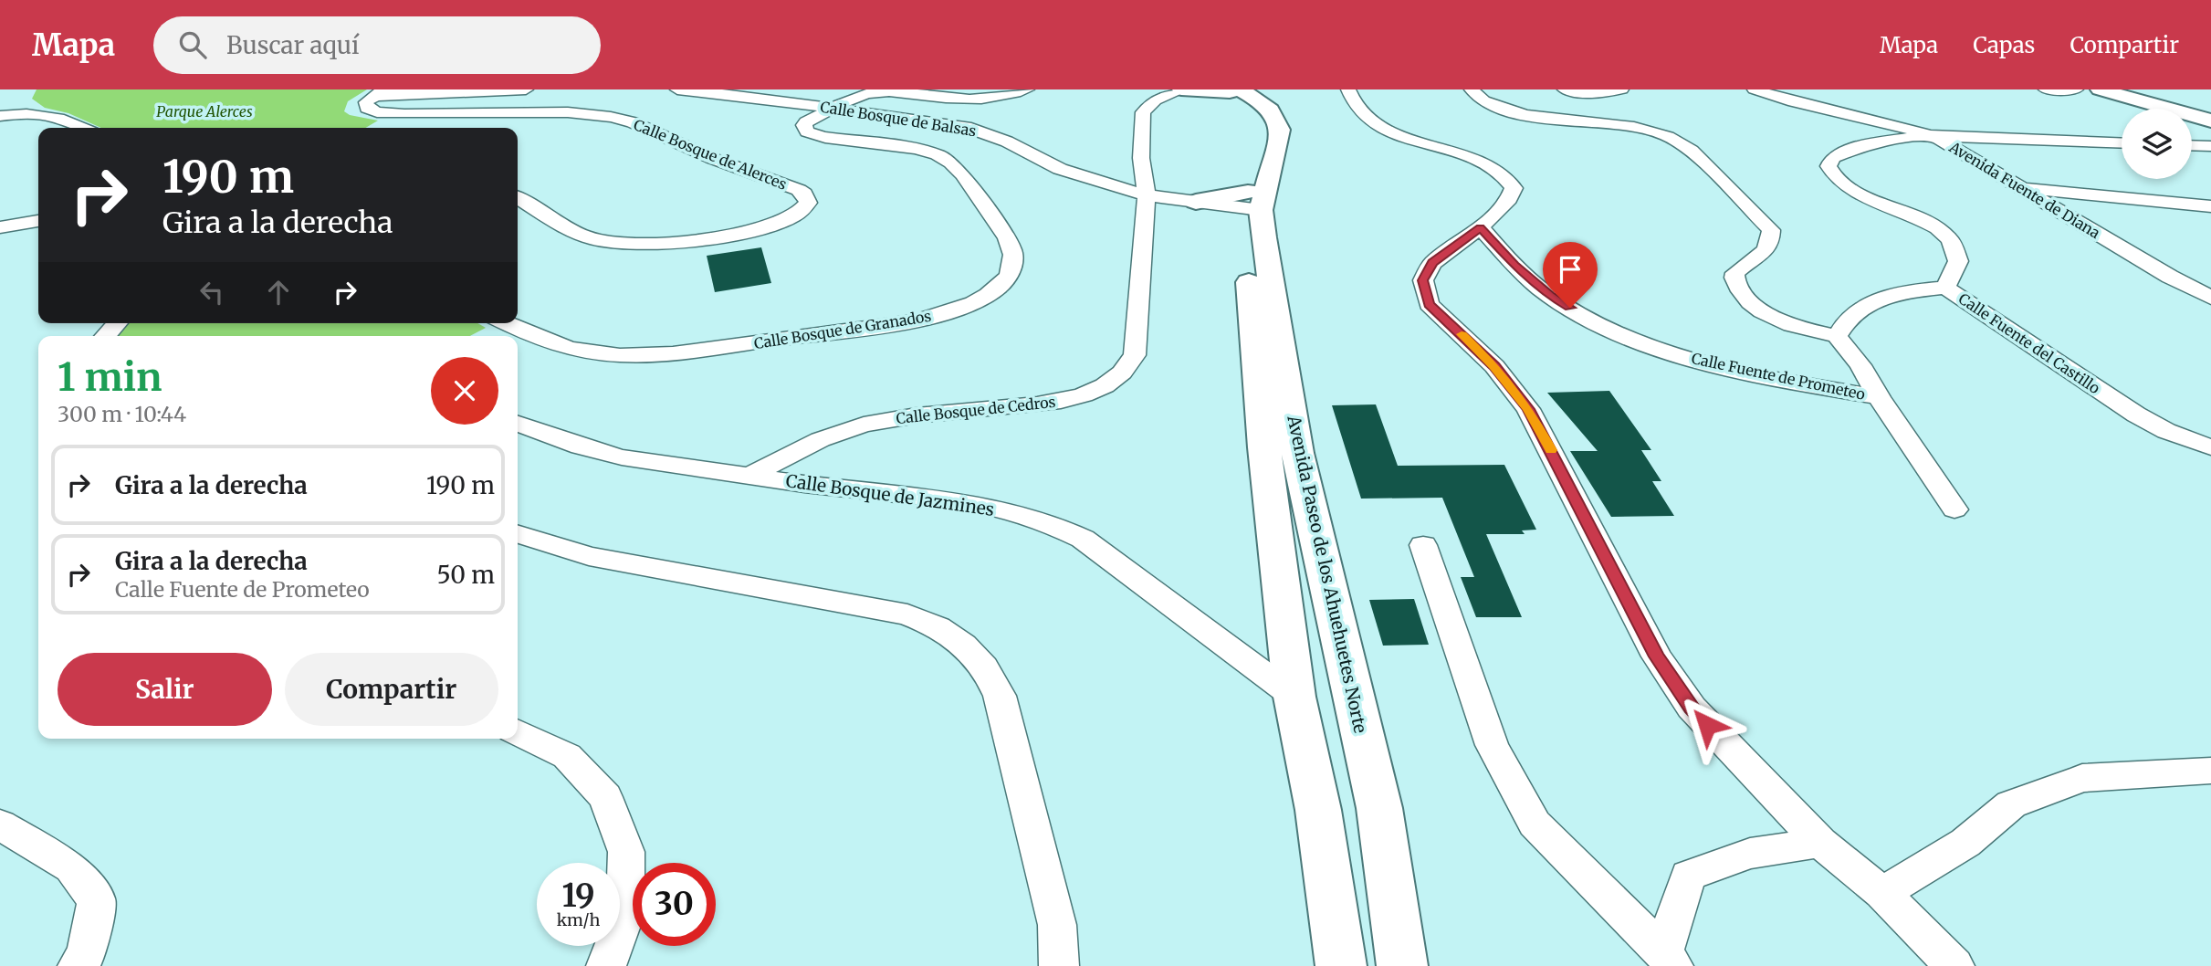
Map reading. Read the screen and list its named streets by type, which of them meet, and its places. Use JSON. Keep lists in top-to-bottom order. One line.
{"streets":{"street":["Calle Bosque de Balsas","Calle Bosque de Alerces","Avenida Fuente de Diana","Calle Bosque de Granados","Calle Fuente del Castillo","Calle Fuente de Prometeo","Calle Bosque de Cedros","Calle Bosque de Jazmines","Avenida Paseo de los Ahuehuetes Norte"]},"crossings":[["Calle Bosque de Balsas","Calle Bosque de Granados"],["Calle Bosque de Balsas","Calle Bosque de Cedros"],["Calle Bosque de Balsas","Avenida Paseo de los Ahuehuetes Norte"],["Avenida Fuente de Diana","Calle Fuente del Castillo"],["Calle Bosque de Cedros","Calle Bosque de Jazmines"],["Calle Bosque de Cedros","Avenida Paseo de los Ahuehuetes Norte"],["Calle Bosque de Jazmines","Avenida Paseo de los Ahuehuetes Norte"]],"parks":["Parque Alerces"],"page":{"header":"Mapa","search":"Buscar aquí","nav":["Mapa","Capas","Compartir"],"turn":["190 m","Gira a la derecha"],"heading":["1 min","300 m · 10:44"],"list":[{"name":"Gira a la derecha","value":"190 m"},{"name":"Gira a la derecha","note":"Calle Fuente de Prometeo","value":"50 m"}],"buttons":["Salir","Compartir"],"speed":"19 km/h","limit":"30"}}
